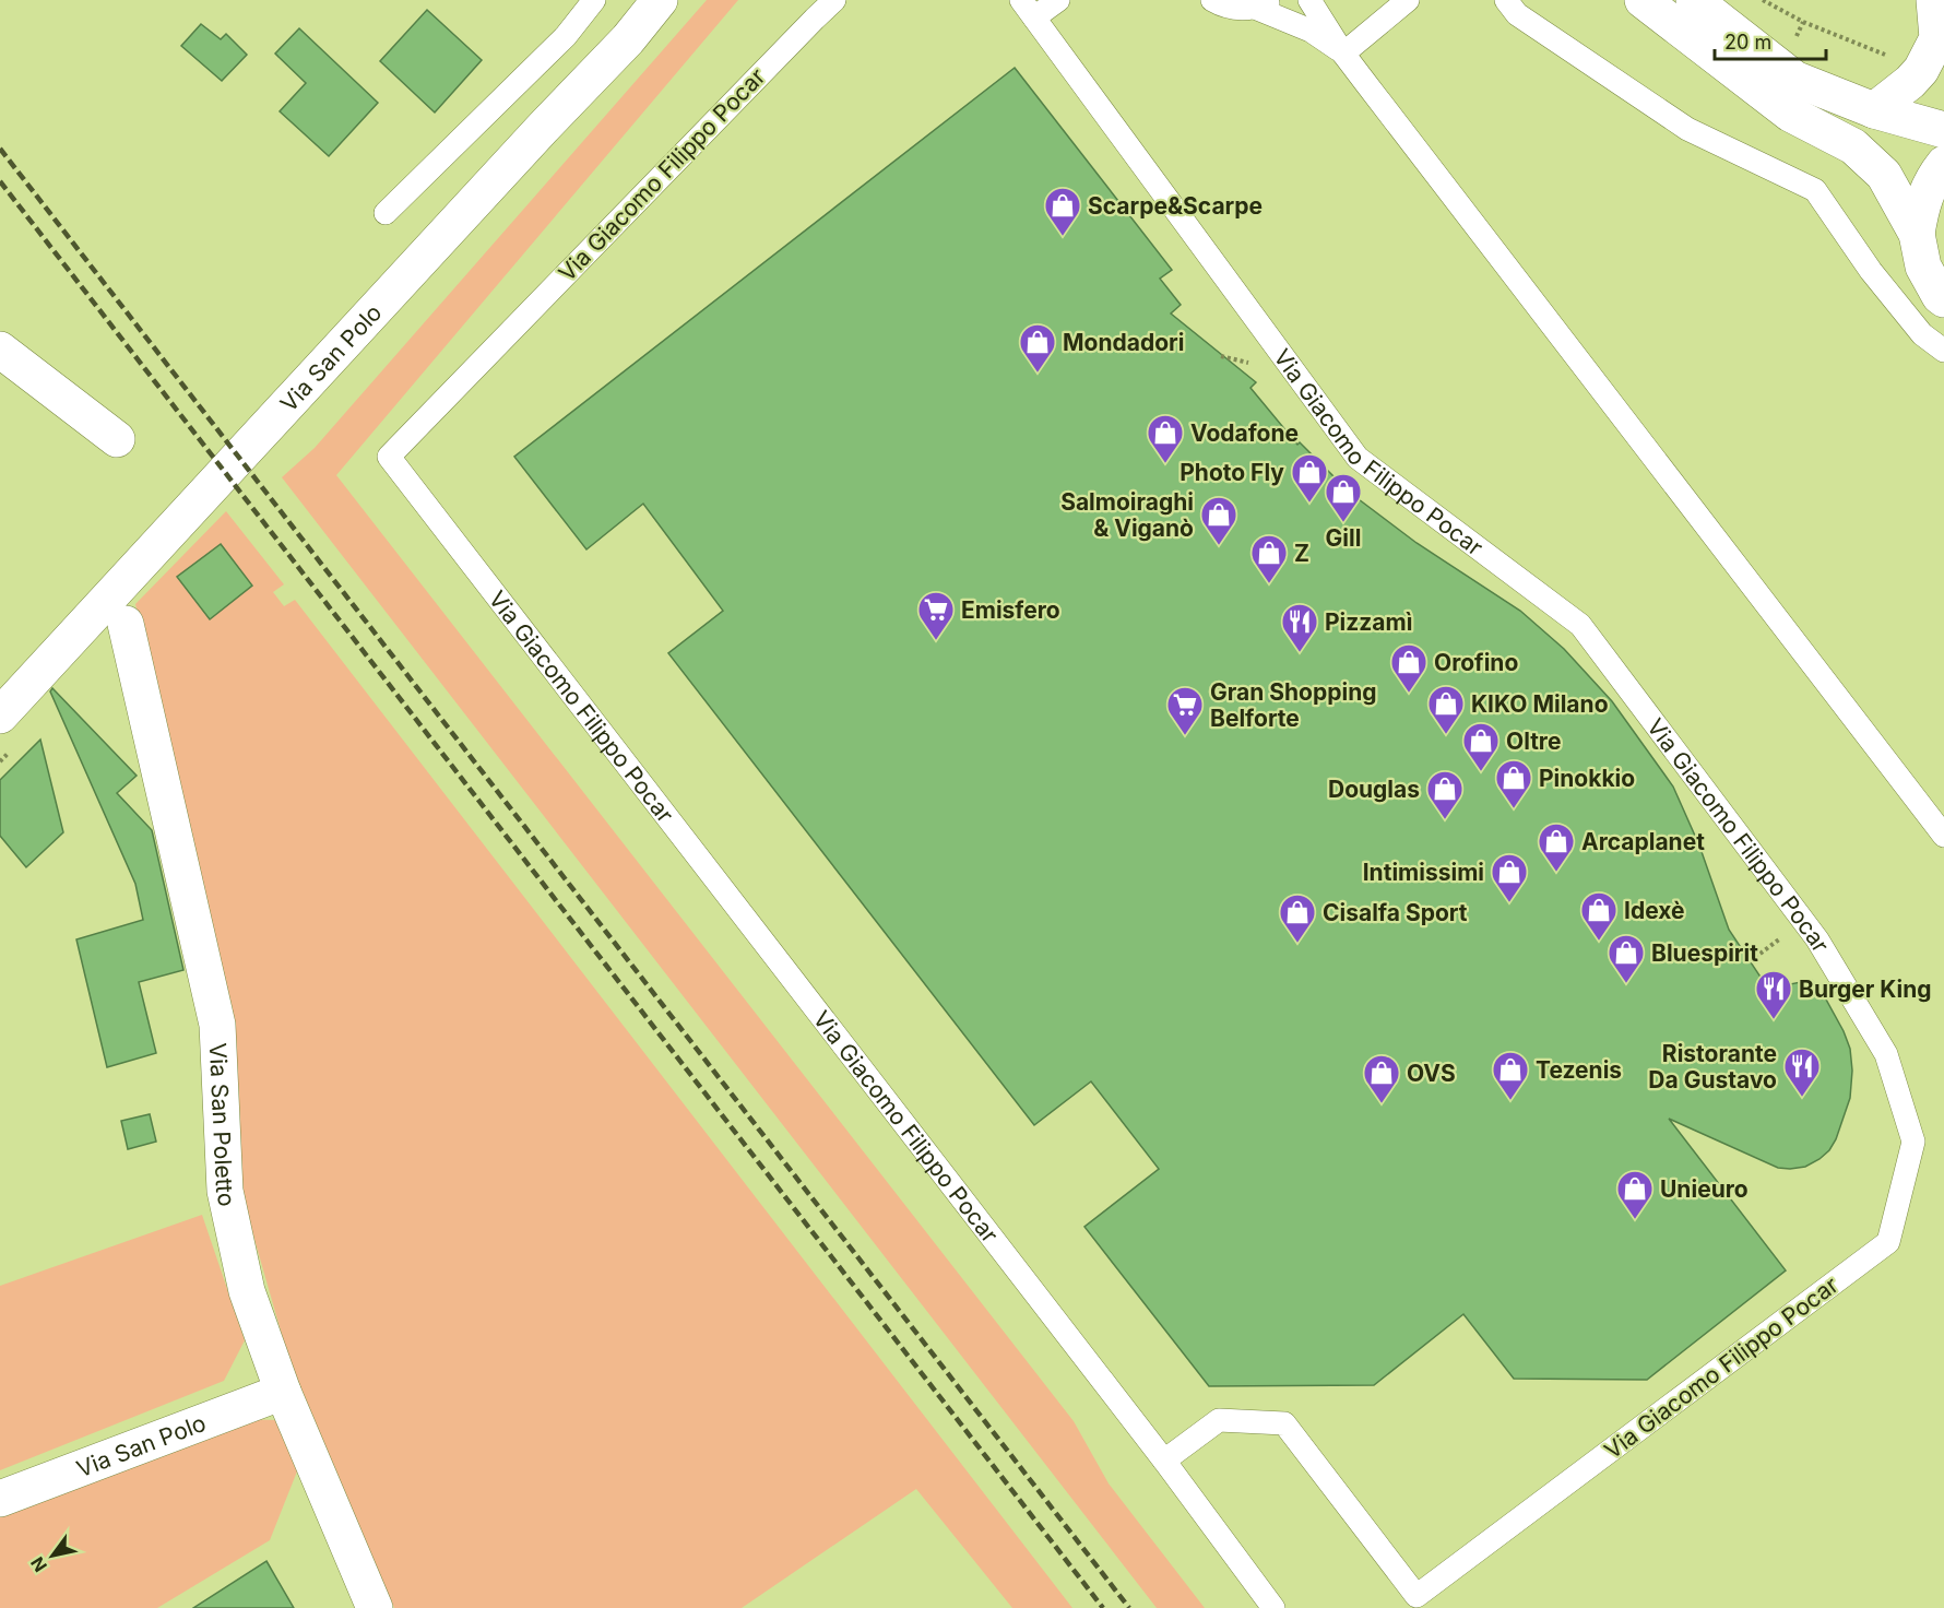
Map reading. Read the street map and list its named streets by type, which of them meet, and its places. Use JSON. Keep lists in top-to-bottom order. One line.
{"streets":{"main road":["Via San Polo","Via San Poletto"],"lane":["Via Giacomo Filippo Pocar"]},"crossings":[["Via San Polo","Via San Poletto"]],"places":{"shop":["Scarpe&Scarpe","Mondadori","Vodafone","Photo Fly","Gill","Salmoiraghi & Viganò","Z","Orofino","KIKO Milano","Oltre","Pinokkio","Douglas","Arcaplanet","Intimissimi","Idexè","Cisalfa Sport","Bluespirit","Tezenis","OVS","Unieuro"],"supermarket":["Emisfero","Gran Shopping Belforte"],"restaurant":["Pizzamì","Burger King","Ristorante Da Gustavo"]},"scale_bar":"20 m","north":"bottom left"}
